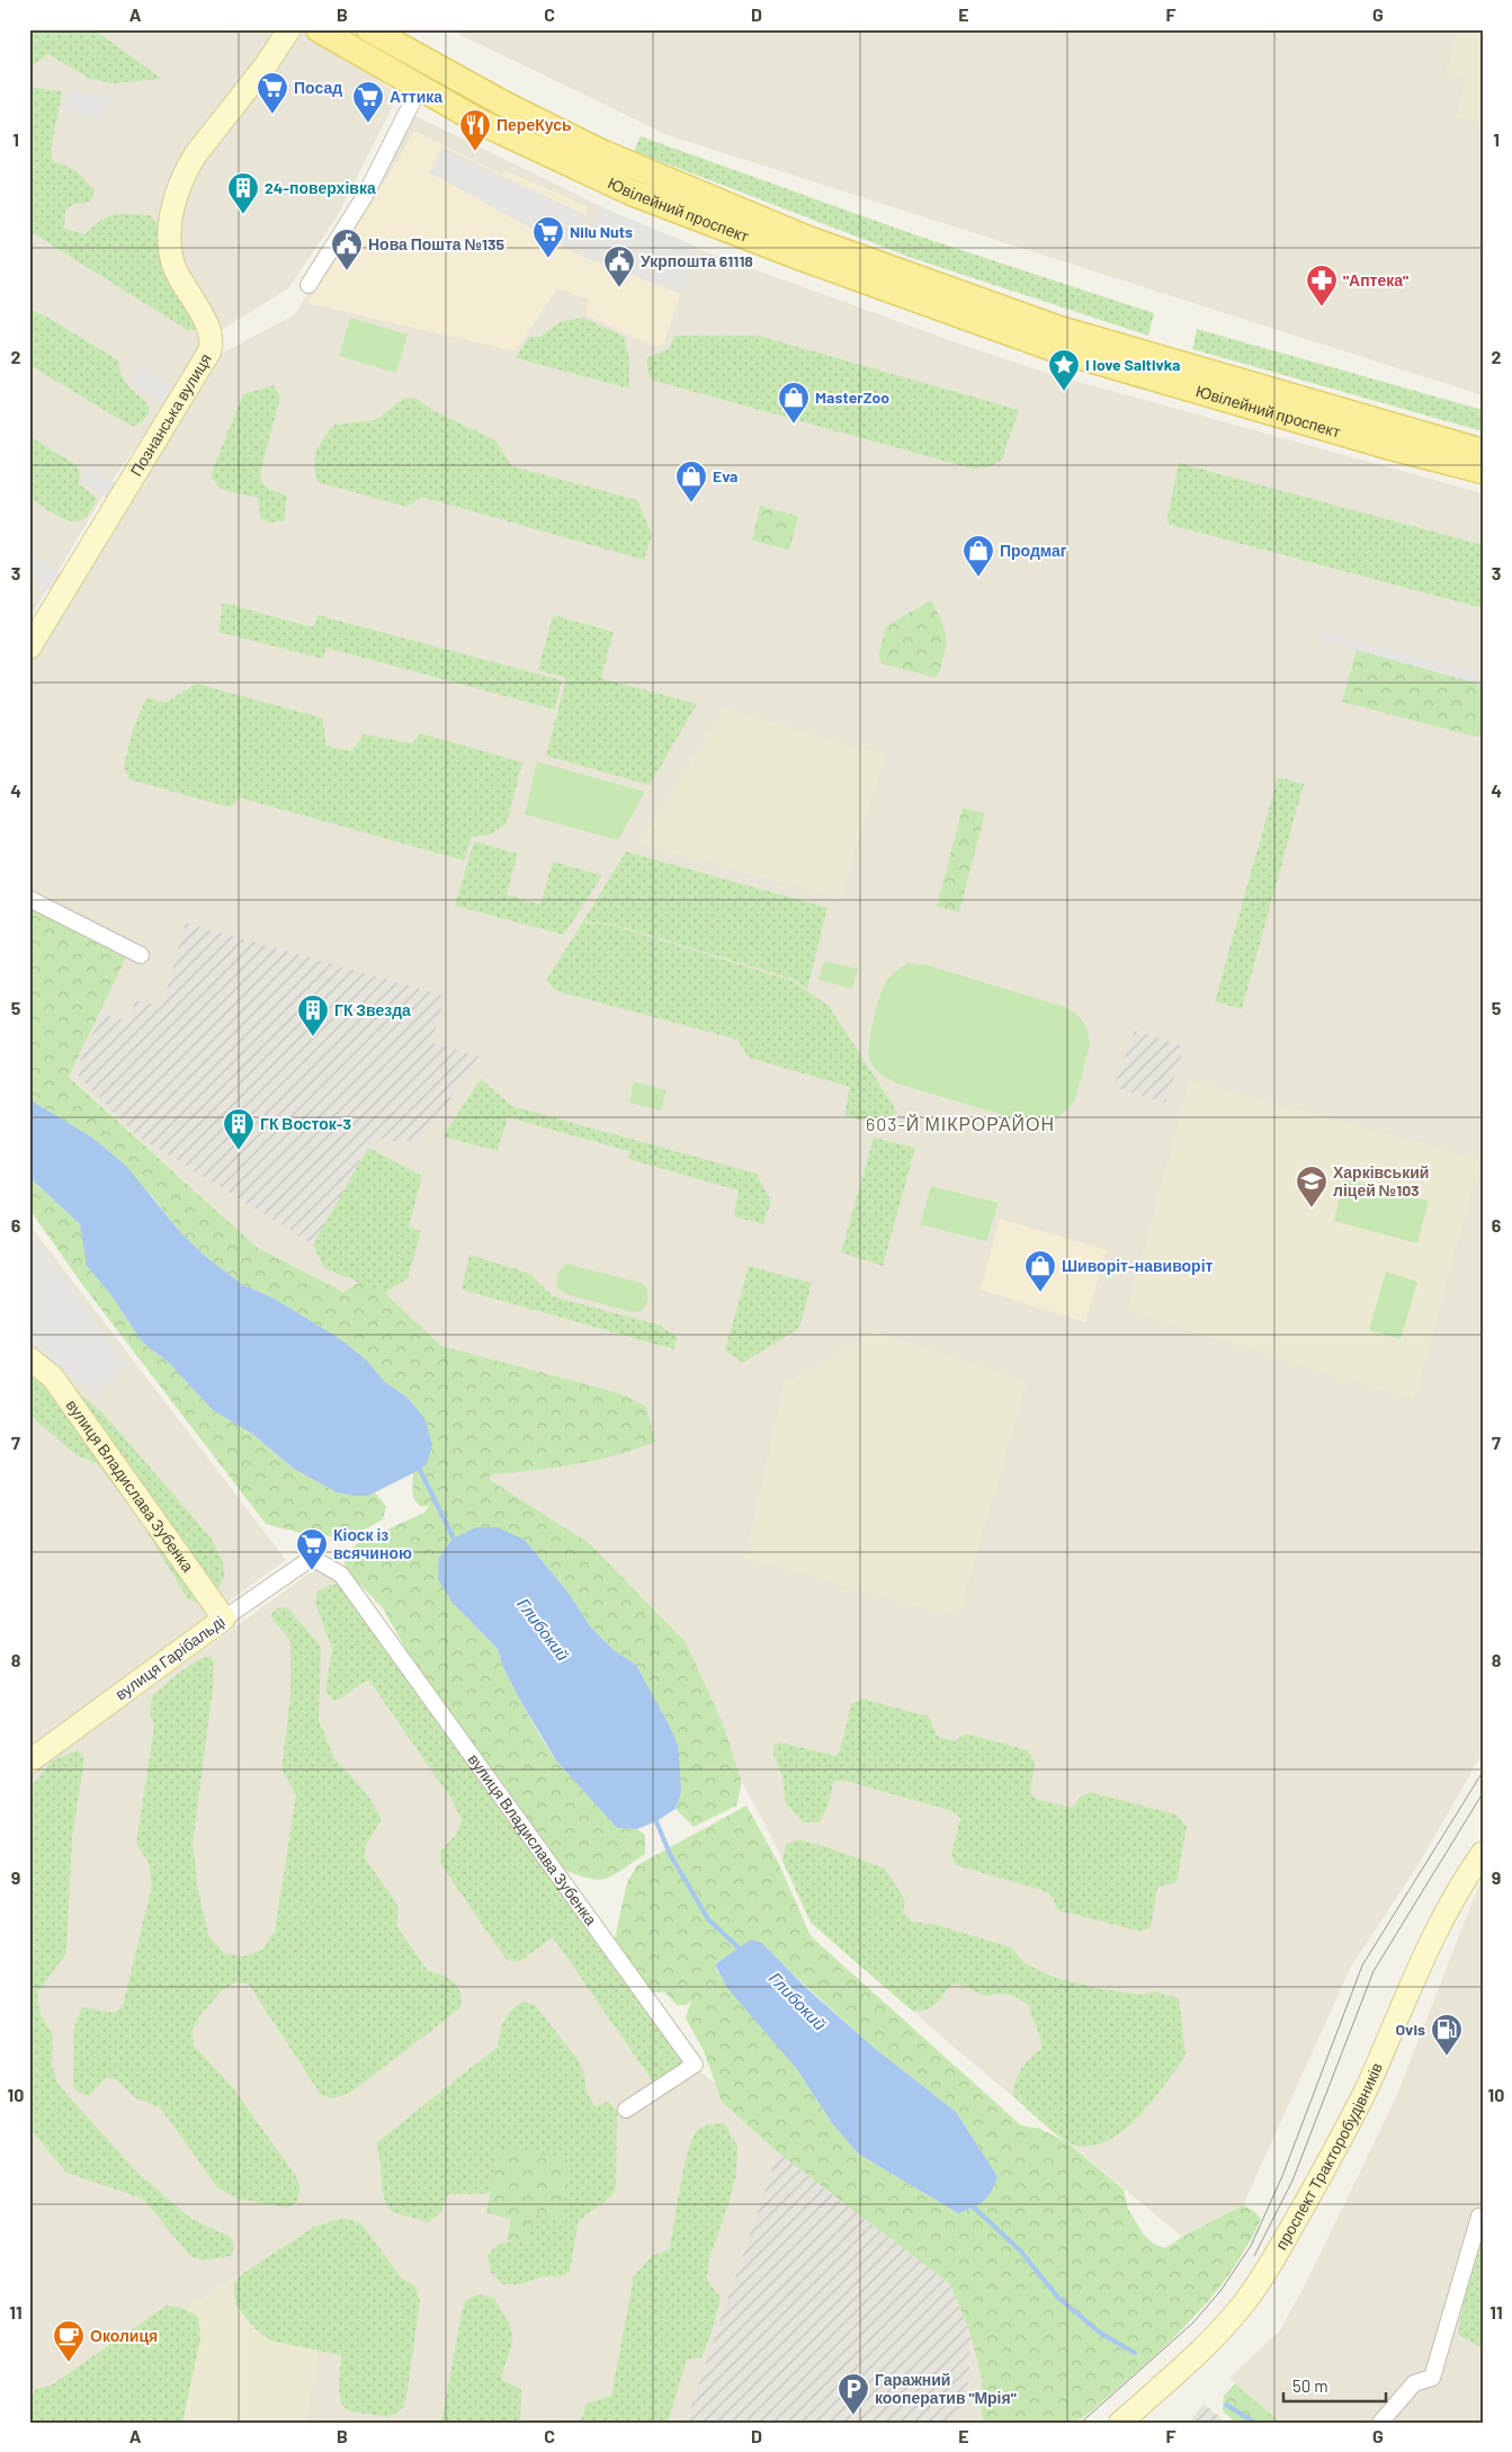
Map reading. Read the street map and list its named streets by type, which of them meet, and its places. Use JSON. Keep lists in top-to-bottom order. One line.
{"streets":{"main road":["Ювілейний проспект"],"street":["Познанська вулиця","вулиця Владислава Зубенка","вулиця Гарібальді","проспект Тракторобудівників"]},"crossings":[["вулиця Владислава Зубенка","вулиця Гарібальді"]],"districts":["603-Й МІКРОРАЙОН"],"water":["Глибокий"],"places":{"supermarket":["Посад","Аттика","Nilu Nuts","Кіоск із всячиною"],"restaurant":["ПереКусь"],"building":["24-поверхівка","ГК Звезда","ГК Восток-3"],"public building":["Нова Пошта №135","Укрпошта 61118"],"pharmacy":["\"Аптека\""],"place":["I love Saltivka"],"shop":["MasterZoo","Eva","Продмаг","Шиворіт-навиворіт"],"school or university":["Харківський ліцей №103"],"fuel station":["Ovis"],"cafe":["Околиця"],"parking":["Гаражний кооператив \"Мрія\""]},"scale_bar":"50 m","grid":{"columns":["A","B","C","D","E","F","G"],"rows":["1","2","3","4","5","6","7","8","9","10","11"]}}
